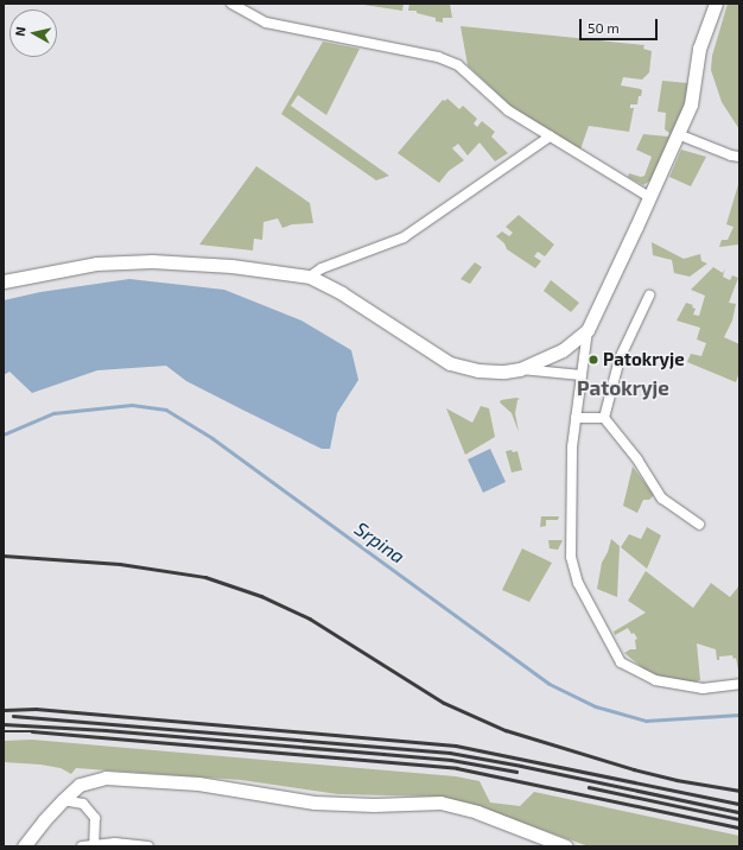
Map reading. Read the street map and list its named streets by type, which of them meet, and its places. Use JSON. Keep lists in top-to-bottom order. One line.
{"districts":["Patokryje"],"water":["Srpina"],"places":["Patokryje"],"scale_bar":"50 m","north":"left"}
